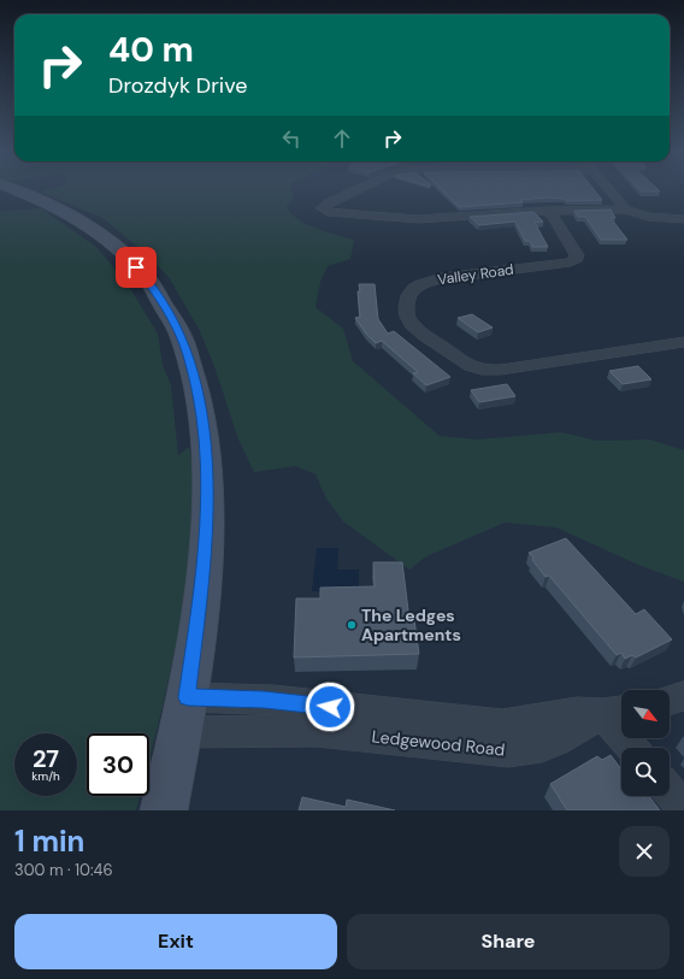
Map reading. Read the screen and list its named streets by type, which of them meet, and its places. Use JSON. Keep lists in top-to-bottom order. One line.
{"streets":{"street":["Valley Road","Ledgewood Road"]},"places":["The Ledges Apartments"],"north":"bottom right","page":{"turn":["40 m","Drozdyk Drive"],"speed":"27 km/h","limit":"30","heading":["1 min","300 m · 10:46"],"buttons":["Exit","Share"]}}
